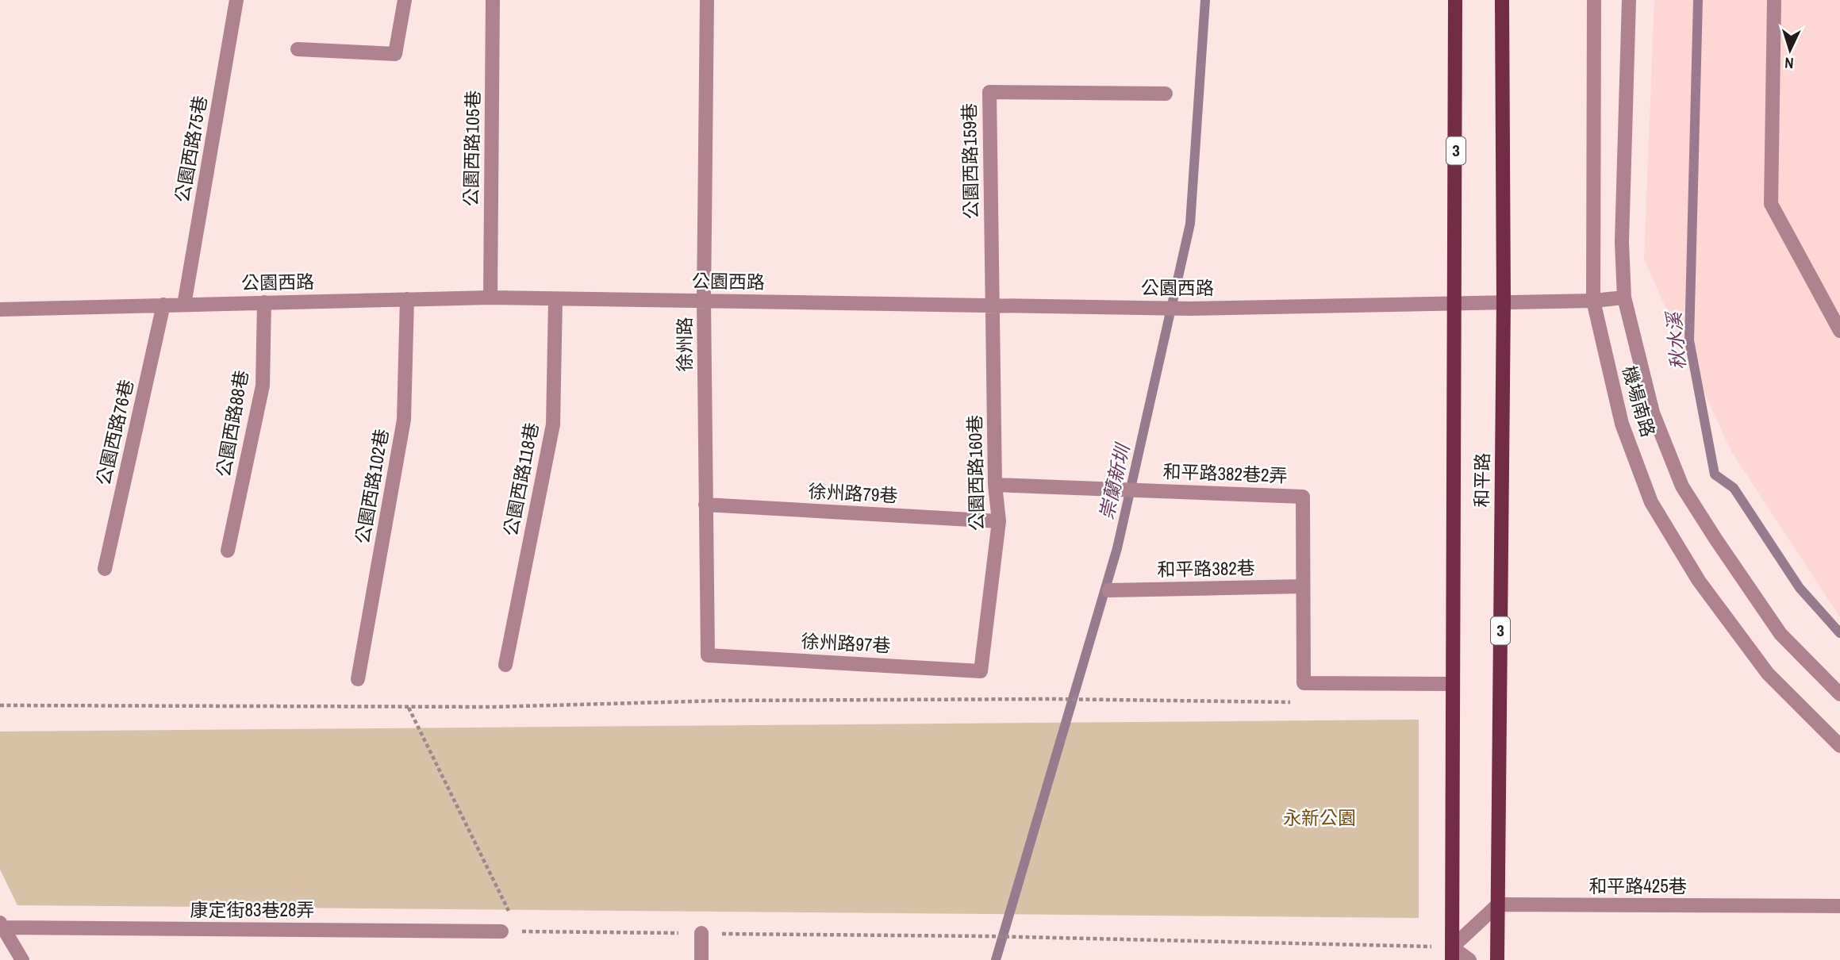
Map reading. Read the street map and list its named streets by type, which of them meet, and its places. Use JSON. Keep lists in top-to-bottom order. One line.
{"streets":{"main road":["3","和平路"],"street":["公園西路105巷","公園西路75巷","公園西路159巷","公園西路","徐州路","機場南路","公園西路88巷","公園西路76巷","公園西路160巷","和平路382巷2弄","公園西路118巷","公園西路102巷","徐州路79巷","和平路382巷","徐州路97巷","和平路425巷","康定街83巷28弄"]},"crossings":[["公園西路105巷","公園西路"],["公園西路75巷","公園西路"],["公園西路159巷","公園西路"],["公園西路159巷","公園西路160巷"],["公園西路","徐州路"],["公園西路","機場南路"],["公園西路","公園西路88巷"],["公園西路","公園西路76巷"],["公園西路","公園西路160巷"],["公園西路","公園西路118巷"],["公園西路","和平路"],["公園西路","公園西路102巷"],["徐州路","徐州路79巷"],["徐州路","徐州路97巷"],["公園西路160巷","和平路382巷2弄"],["公園西路160巷","徐州路79巷"],["公園西路160巷","徐州路97巷"],["和平路382巷2弄","和平路382巷"],["和平路","和平路425巷"]],"water":["秋水溪","崇蘭新圳"],"parks":["永新公園"],"north":"bottom"}
